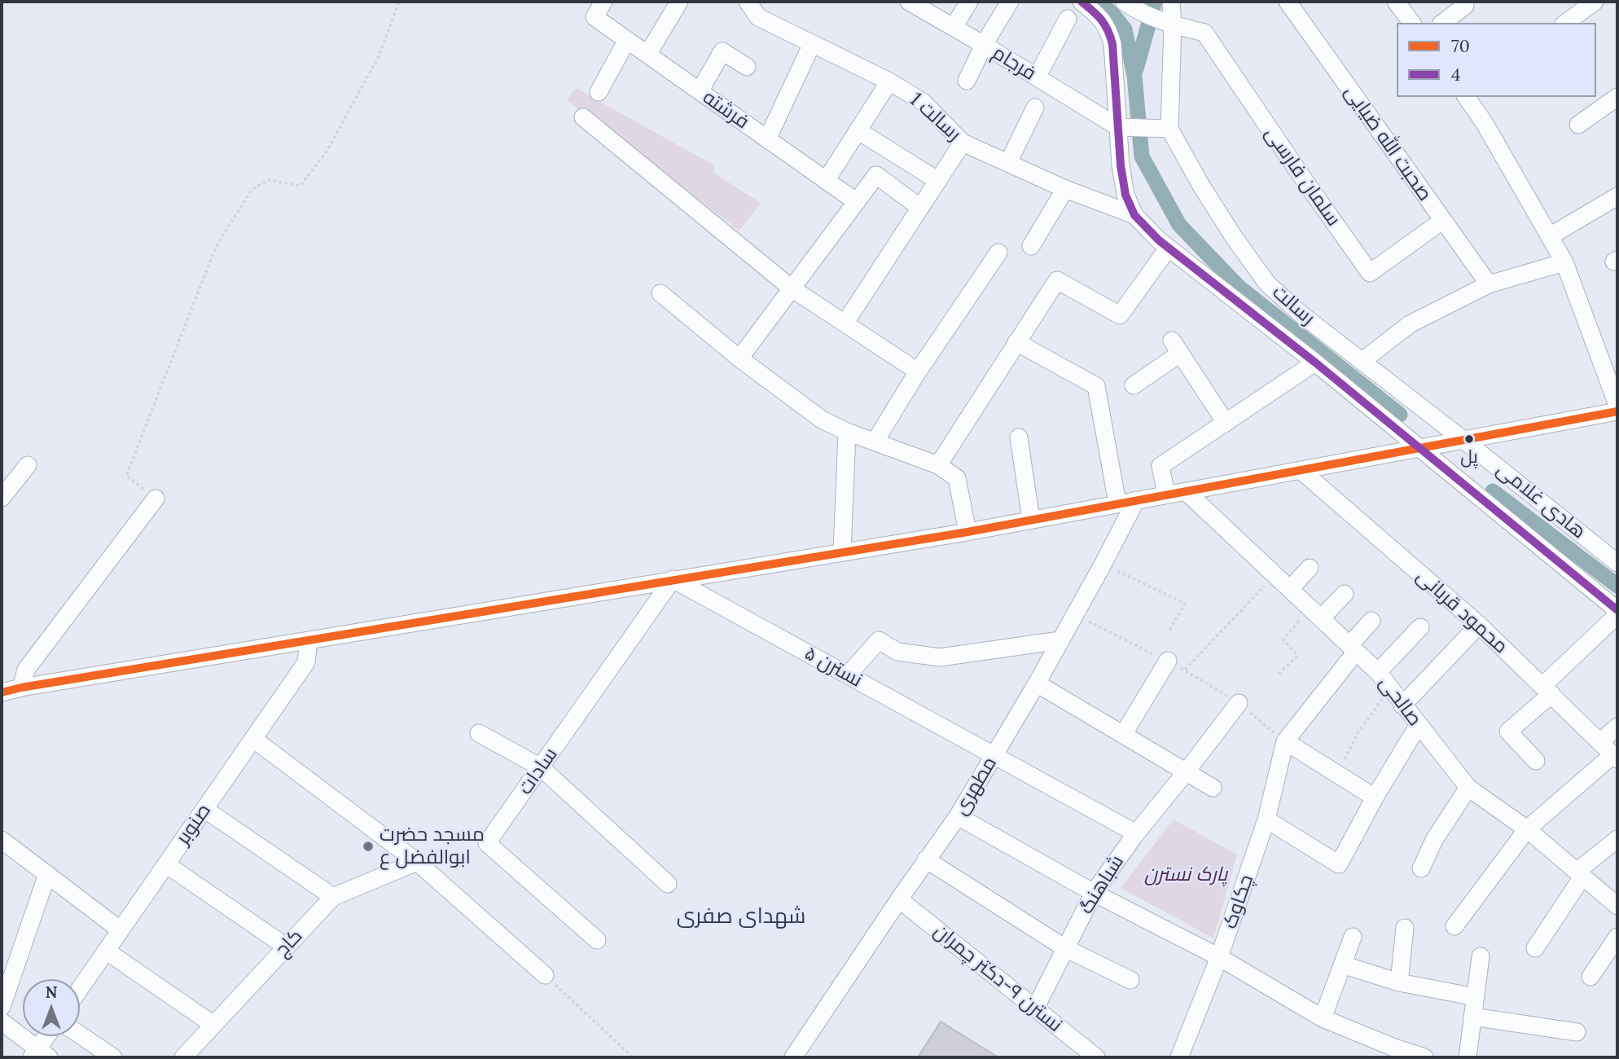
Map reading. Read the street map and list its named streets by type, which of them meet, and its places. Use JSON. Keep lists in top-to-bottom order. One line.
{"streets":{"street":["فرجام","فرشته","رسالت 1","صحبت الله ضیایی","سلمان فارسی","رسالت","هادی غلامی","محمود قربانی","نسترن ۵","صالحی","سادات","مطهری","صنوبر","شباهنگ","چکاوک","کاج","نسترن ۹-دکتر چمران"]},"crossings":[["فرجام","رسالت"],["رسالت 1","رسالت"],["صحبت الله ضیایی","سلمان فارسی"],["رسالت","هادی غلامی"],["نسترن ۵","سادات"],["نسترن ۵","مطهری"],["نسترن ۵","شباهنگ"],["مطهری","نسترن ۹-دکتر چمران"],["شباهنگ","نسترن ۹-دکتر چمران"]],"districts":["شهدای صفری"],"parks":["پارک نسترن"],"places":["پل","مسجد حضرت ابوالفضل ع"],"lines":["transit line 4","transit line 70"],"legend":["70","4"],"north":"top"}
